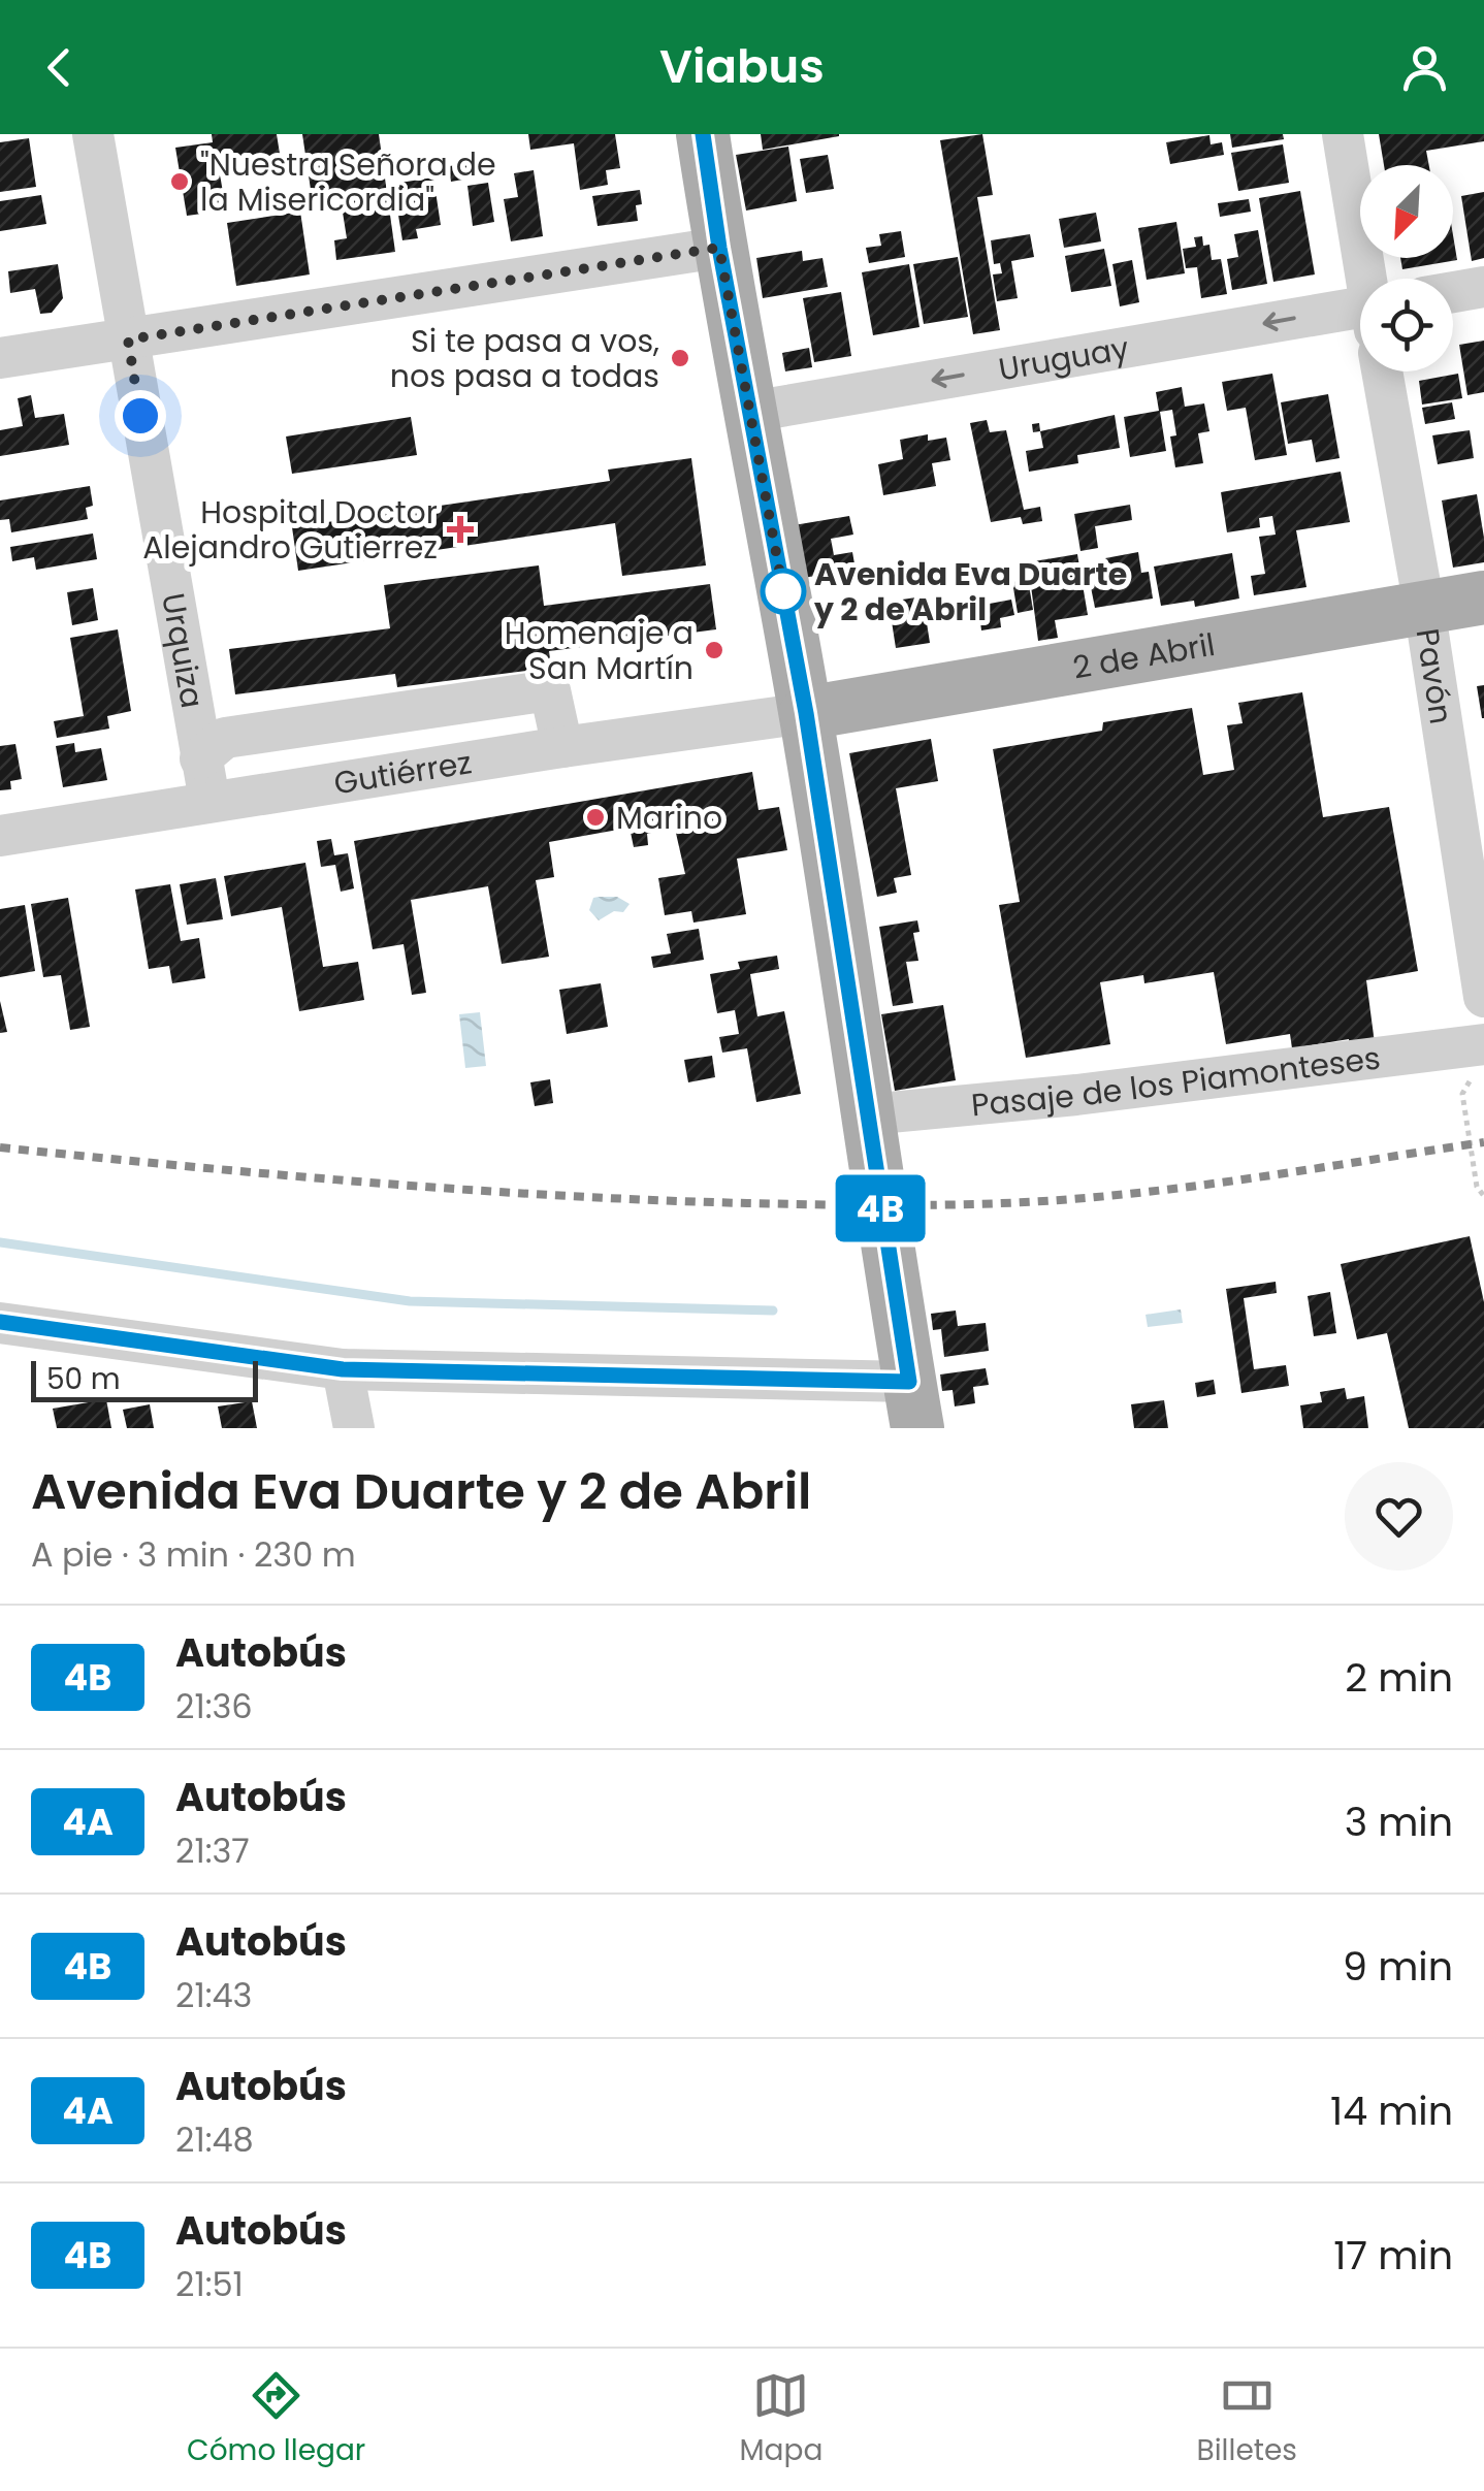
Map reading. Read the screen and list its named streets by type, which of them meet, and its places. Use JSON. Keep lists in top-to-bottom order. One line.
{"streets":{"main road":["2 de Abril"],"street":["Uruguay","Urquiza","Pavón","Gutiérrez","Pasaje de los Piamonteses"]},"crossings":[["Urquiza","Gutiérrez"],["2 de Abril","Pavón"],["2 de Abril","Gutiérrez"]],"one_way":["Uruguay"],"places":{"other":["\"Nuestra Señora de la Misericordia\"","Si te pasa a vos, nos pasa a todas","Avenida Eva Duarte y 2 de Abril","Homenaje a San Martín","Marino"],"health":["Hospital Doctor Alejandro Gutierrez"]},"lines":["bus line 4B"],"scale_bar":"50 m","north":"bottom left","page":{"header":"Viabus","on_map":"4B","scale":"50 m","heading":["Avenida Eva Duarte y 2 de Abril","A pie · 3 min · 230 m"],"list":[{"mark":"4B","name":"Autobús","note":"21:36","value":"2 min"},{"mark":"4A","name":"Autobús","note":"21:37","value":"3 min"},{"mark":"4B","name":"Autobús","note":"21:43","value":"9 min"},{"mark":"4A","name":"Autobús","note":"21:48","value":"14 min"},{"mark":"4B","name":"Autobús","note":"21:51","value":"17 min"}],"tabs":["Cómo llegar","Mapa","Billetes"]}}
